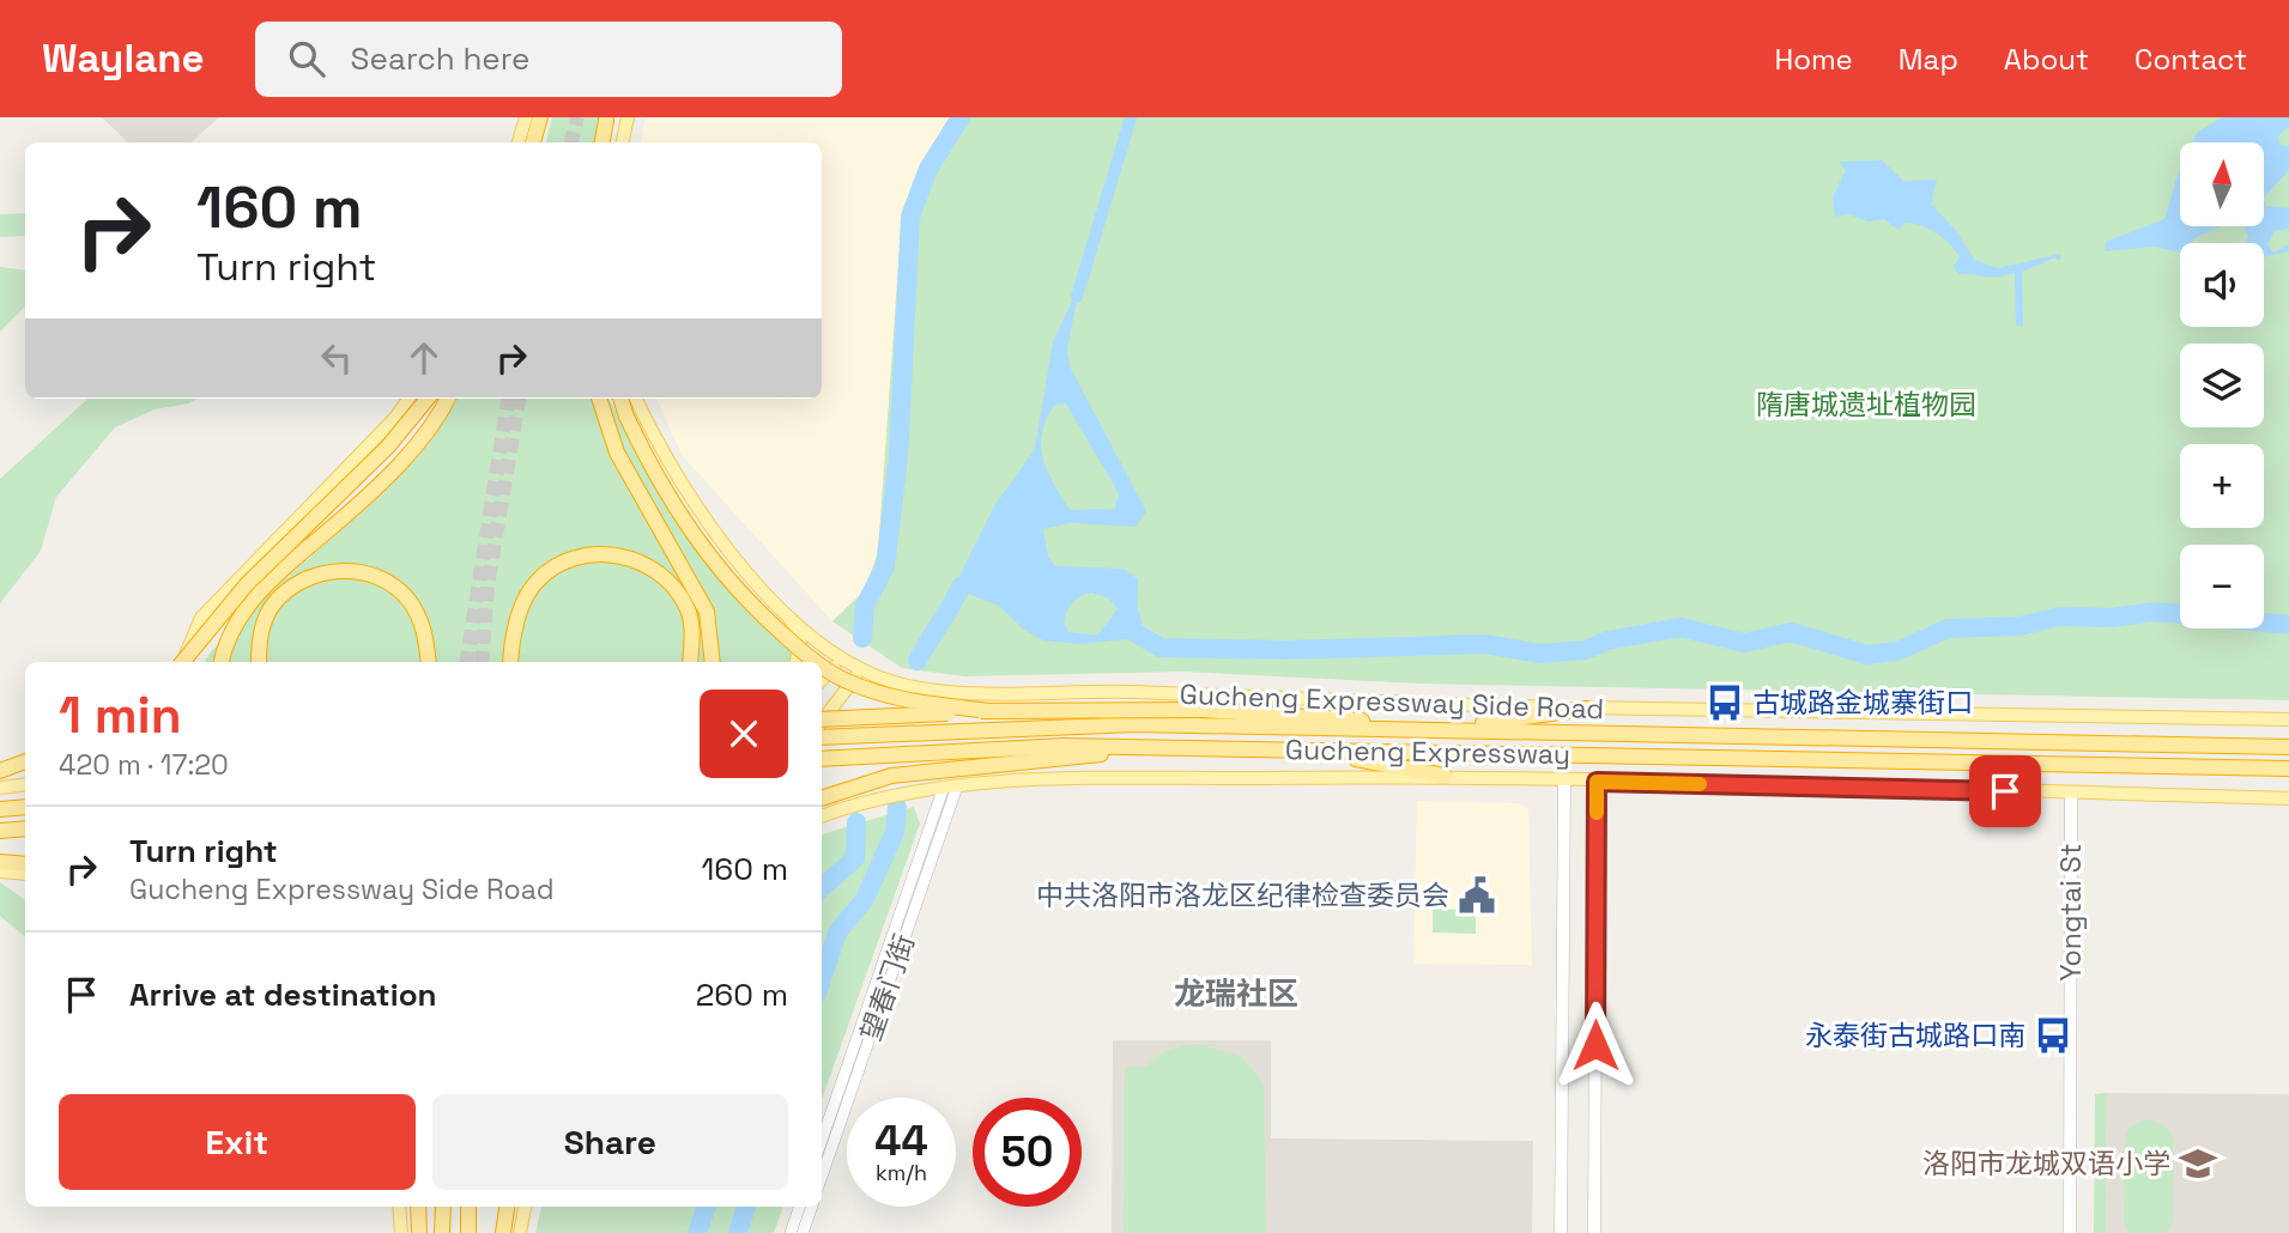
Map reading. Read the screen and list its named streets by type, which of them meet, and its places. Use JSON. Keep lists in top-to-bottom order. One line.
{"streets":{"highway":["Gucheng Expressway"],"main road":["Gucheng Expressway Side Road","Yongtai St"],"street":["望春门街"]},"districts":["龙瑞社区"],"parks":["隋唐城遗址植物园"],"places":{"bus stop":["古城路金城寨街口","永泰街古城路口南"],"public building":["中共洛阳市洛龙区纪律检查委员会"],"school or university":["洛阳市龙城双语小学"]},"north":"top","page":{"header":"Waylane","search":"Search here","nav":["Home","Map","About","Contact"],"map_buttons":["+","−"],"turn":["160 m","Turn right"],"heading":["1 min","420 m · 17:20"],"list":[{"name":"Turn right","note":"Gucheng Expressway Side Road","value":"160 m"},{"name":"Arrive at destination","value":"260 m"}],"buttons":["Exit","Share"],"speed":"44 km/h","limit":"50"}}
